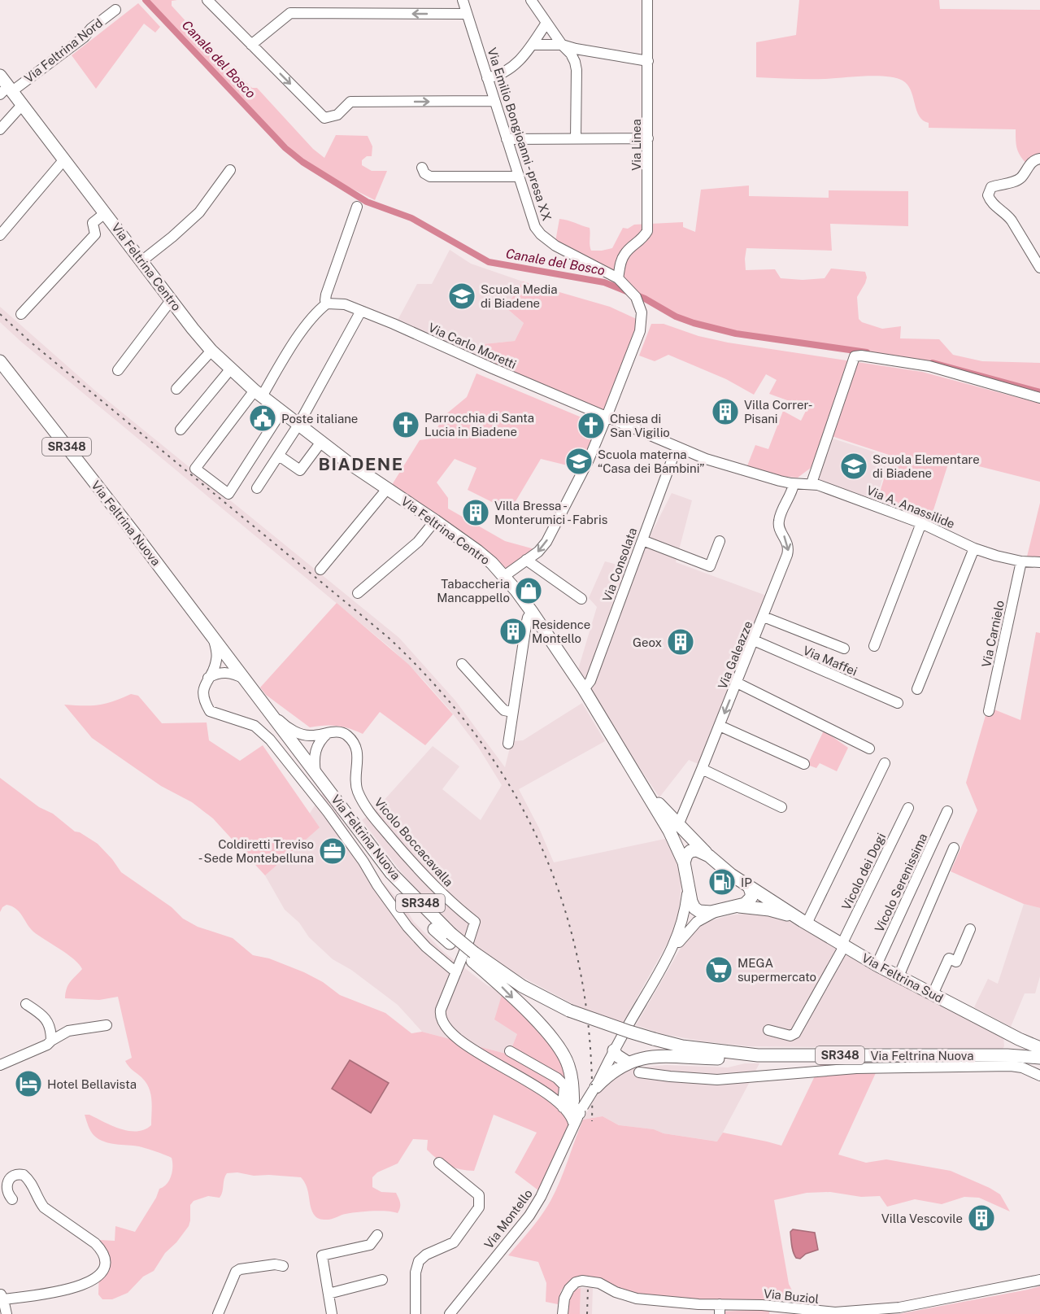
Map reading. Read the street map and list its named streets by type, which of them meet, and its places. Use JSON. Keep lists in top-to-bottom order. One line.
{"streets":{"main road":["Via Feltrina Nord","Via Feltrina Centro","SR348","Via Feltrina Nuova","Via Feltrina Sud"],"street":["Via Emilio Bongioanni - presa XX","Via Linea","Via Carlo Moretti","Via A. Anassilide","Via Consolata","Via Carnielo","Via Galeazze","Via Maffei","Vicolo Boccacavalla","Vicolo dei Dogi","Vicolo Serenissima","Via Montello","Via Buziol"]},"crossings":[["Via Feltrina Nord","Via Feltrina Centro"],["Via Emilio Bongioanni - presa XX","Via Linea"],["Via Emilio Bongioanni - presa XX","Via Carlo Moretti"],["Via Emilio Bongioanni - presa XX","Via A. Anassilide"],["Via Feltrina Centro","Via Consolata"],["Via Feltrina Centro","Via Galeazze"],["Via Carlo Moretti","Via A. Anassilide"],["Via A. Anassilide","Via Consolata"],["Via A. Anassilide","Via Carnielo"],["Via A. Anassilide","Via Galeazze"],["Via Galeazze","Via Maffei"],["Vicolo Boccacavalla","Via Montello"],["Vicolo dei Dogi","Via Feltrina Sud"],["Vicolo Serenissima","Via Feltrina Sud"]],"one_way":["Via Galeazze"],"districts":["BIADENE"],"water":["Canale del Bosco"],"places":{"school or university":["Scuola Media di Biadene","Scuola materna “Casa dei Bambini”","Scuola Elementare di Biadene"],"building":["Villa Correr- Pisani","Villa Bressa - Monterumici - Fabris","Residence Montello","Geox","Villa Vescovile"],"public building":["Poste italiane"],"church":["Parrocchia di Santa Lucia in Biadene","Chiesa di San Vigilio"],"shop":["Tabaccheria Mancappello"],"office":["Coldiretti Treviso - Sede Montebelluna"],"fuel station":["IP"],"supermarket":["MEGA supermercato"],"hotel":["Hotel Bellavista"]}}
